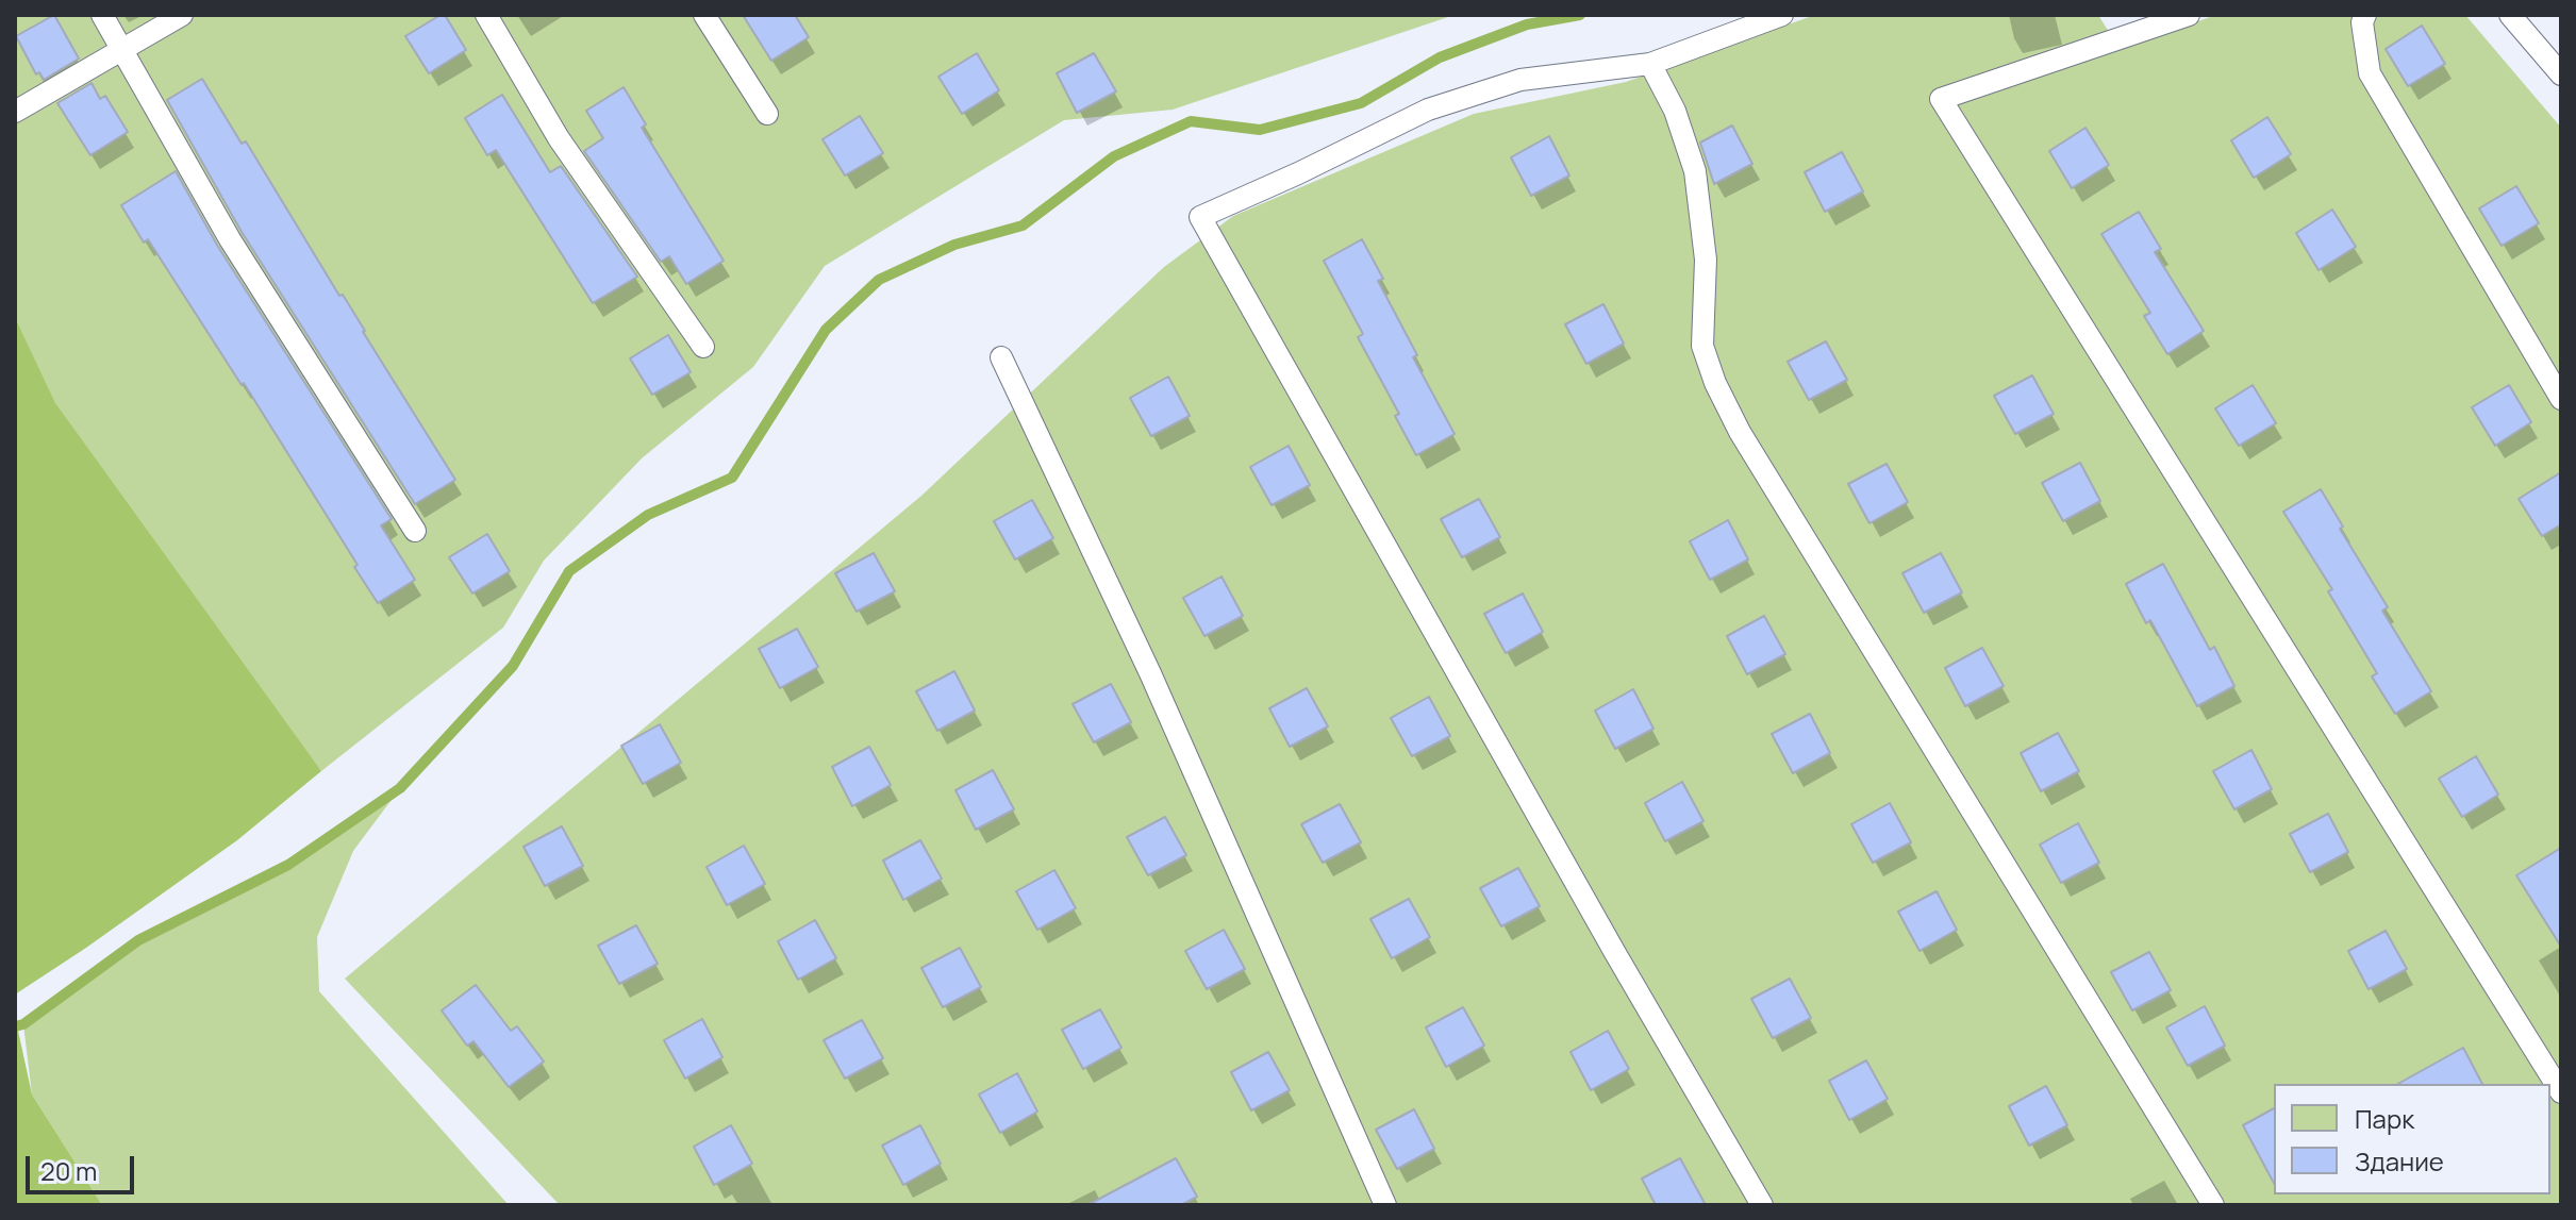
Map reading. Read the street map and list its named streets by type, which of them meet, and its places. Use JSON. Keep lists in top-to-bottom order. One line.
{"legend":["Парк","Здание"],"scale_bar":"20 m"}
